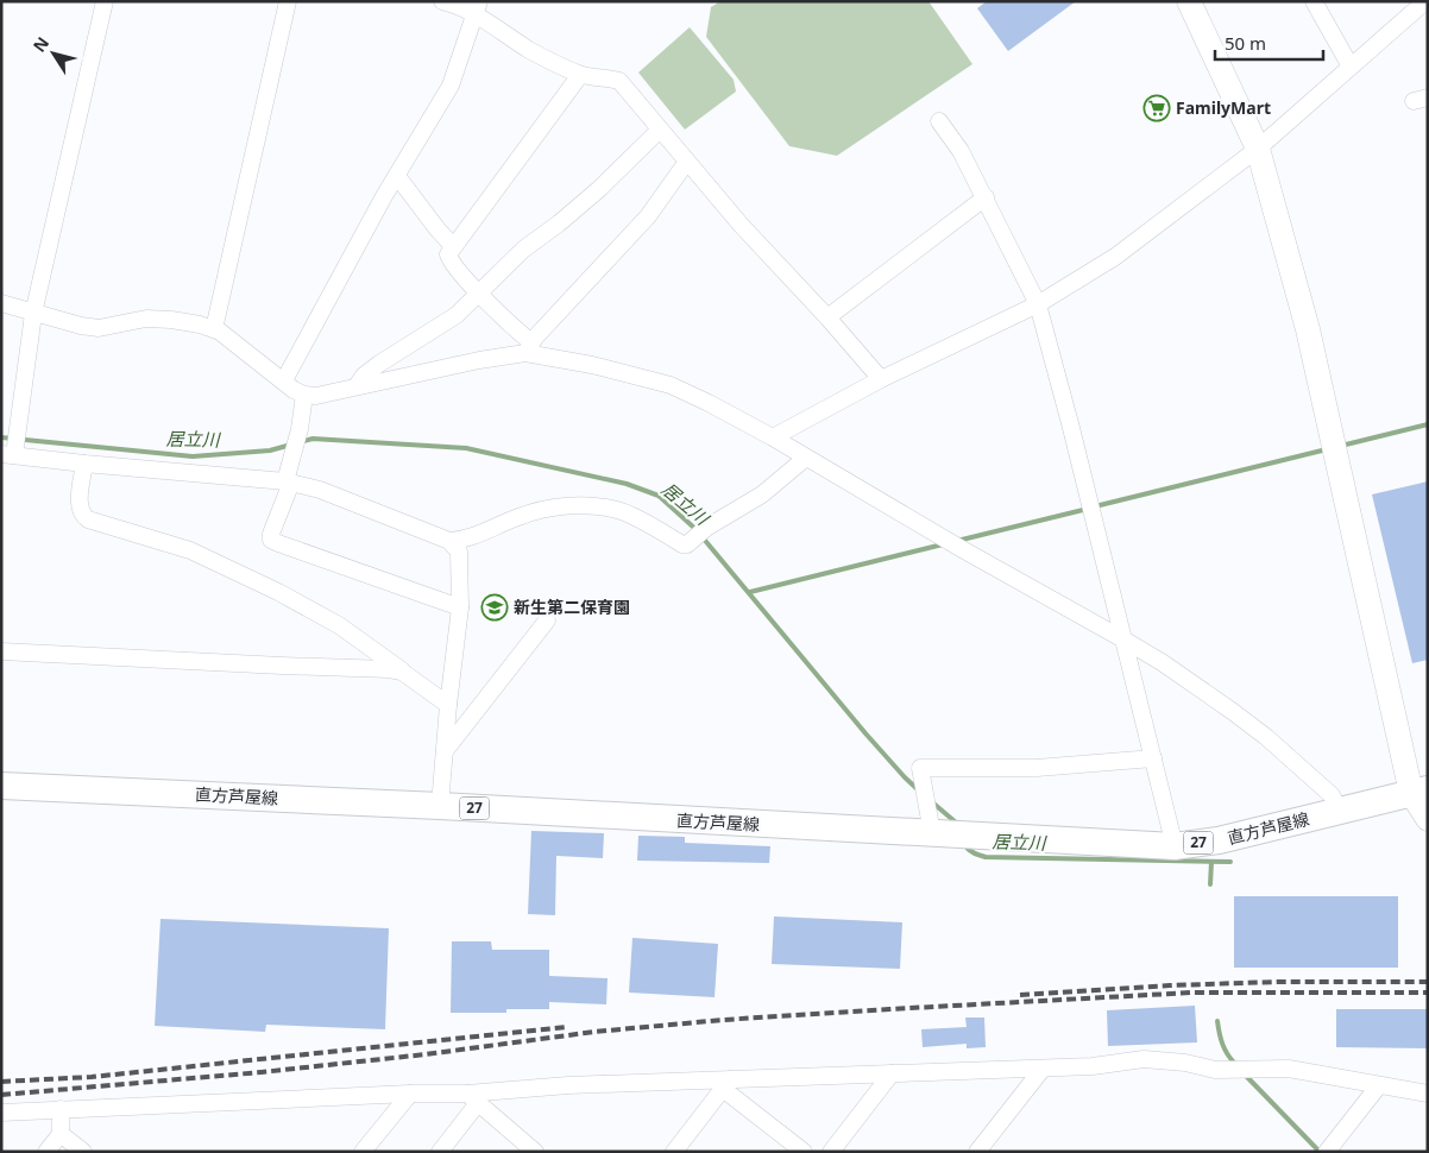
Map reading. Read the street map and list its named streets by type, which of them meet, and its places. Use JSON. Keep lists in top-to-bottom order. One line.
{"streets":{"main road":["直方芦屋線","27"]},"water":["居立川"],"places":{"supermarket":["FamilyMart"],"school or university":["新生第二保育園"]},"scale_bar":"50 m","north":"top left"}
